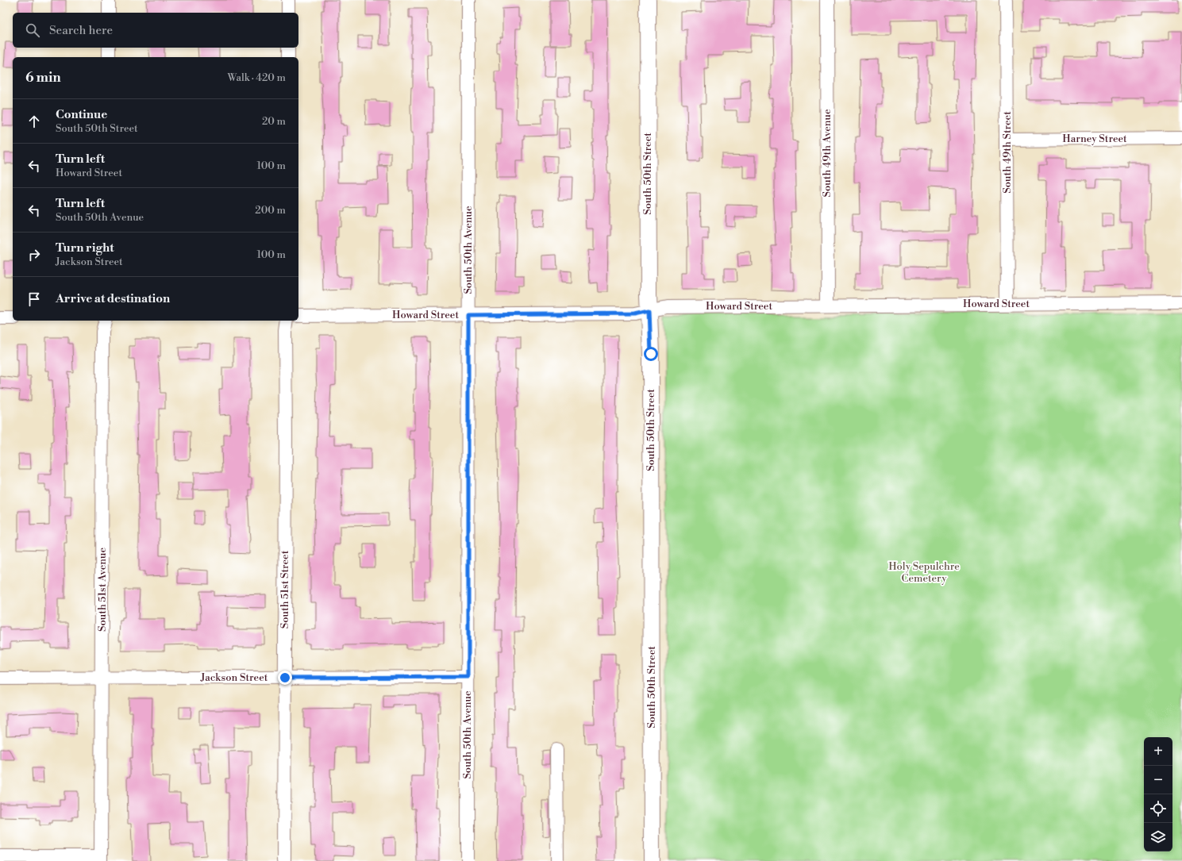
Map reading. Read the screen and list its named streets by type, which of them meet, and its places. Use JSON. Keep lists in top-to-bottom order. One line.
{"streets":{"main road":["South 50th Street"],"street":["Harney Street","South 49th Street","South 49th Avenue","South 50th Avenue","Howard Street","South 51st Avenue","South 51st Street","Jackson Street"]},"crossings":[["Harney Street","South 49th Street"],["South 49th Street","Howard Street"],["South 49th Avenue","Howard Street"],["South 50th Street","Howard Street"],["South 50th Avenue","Howard Street"],["South 50th Avenue","Jackson Street"],["South 51st Avenue","Jackson Street"],["South 51st Street","Jackson Street"]],"parks":["Holy Sepulchre Cemetery"],"page":{"search":"Search here","heading":["6 min","Walk · 420 m"],"list":[["Continue","South 50th Street","20 m"],["Turn left","Howard Street","100 m"],["Turn left","South 50th Avenue","200 m"],["Turn right","Jackson Street","100 m"],"Arrive at destination"],"map_buttons":["+","−"]}}
